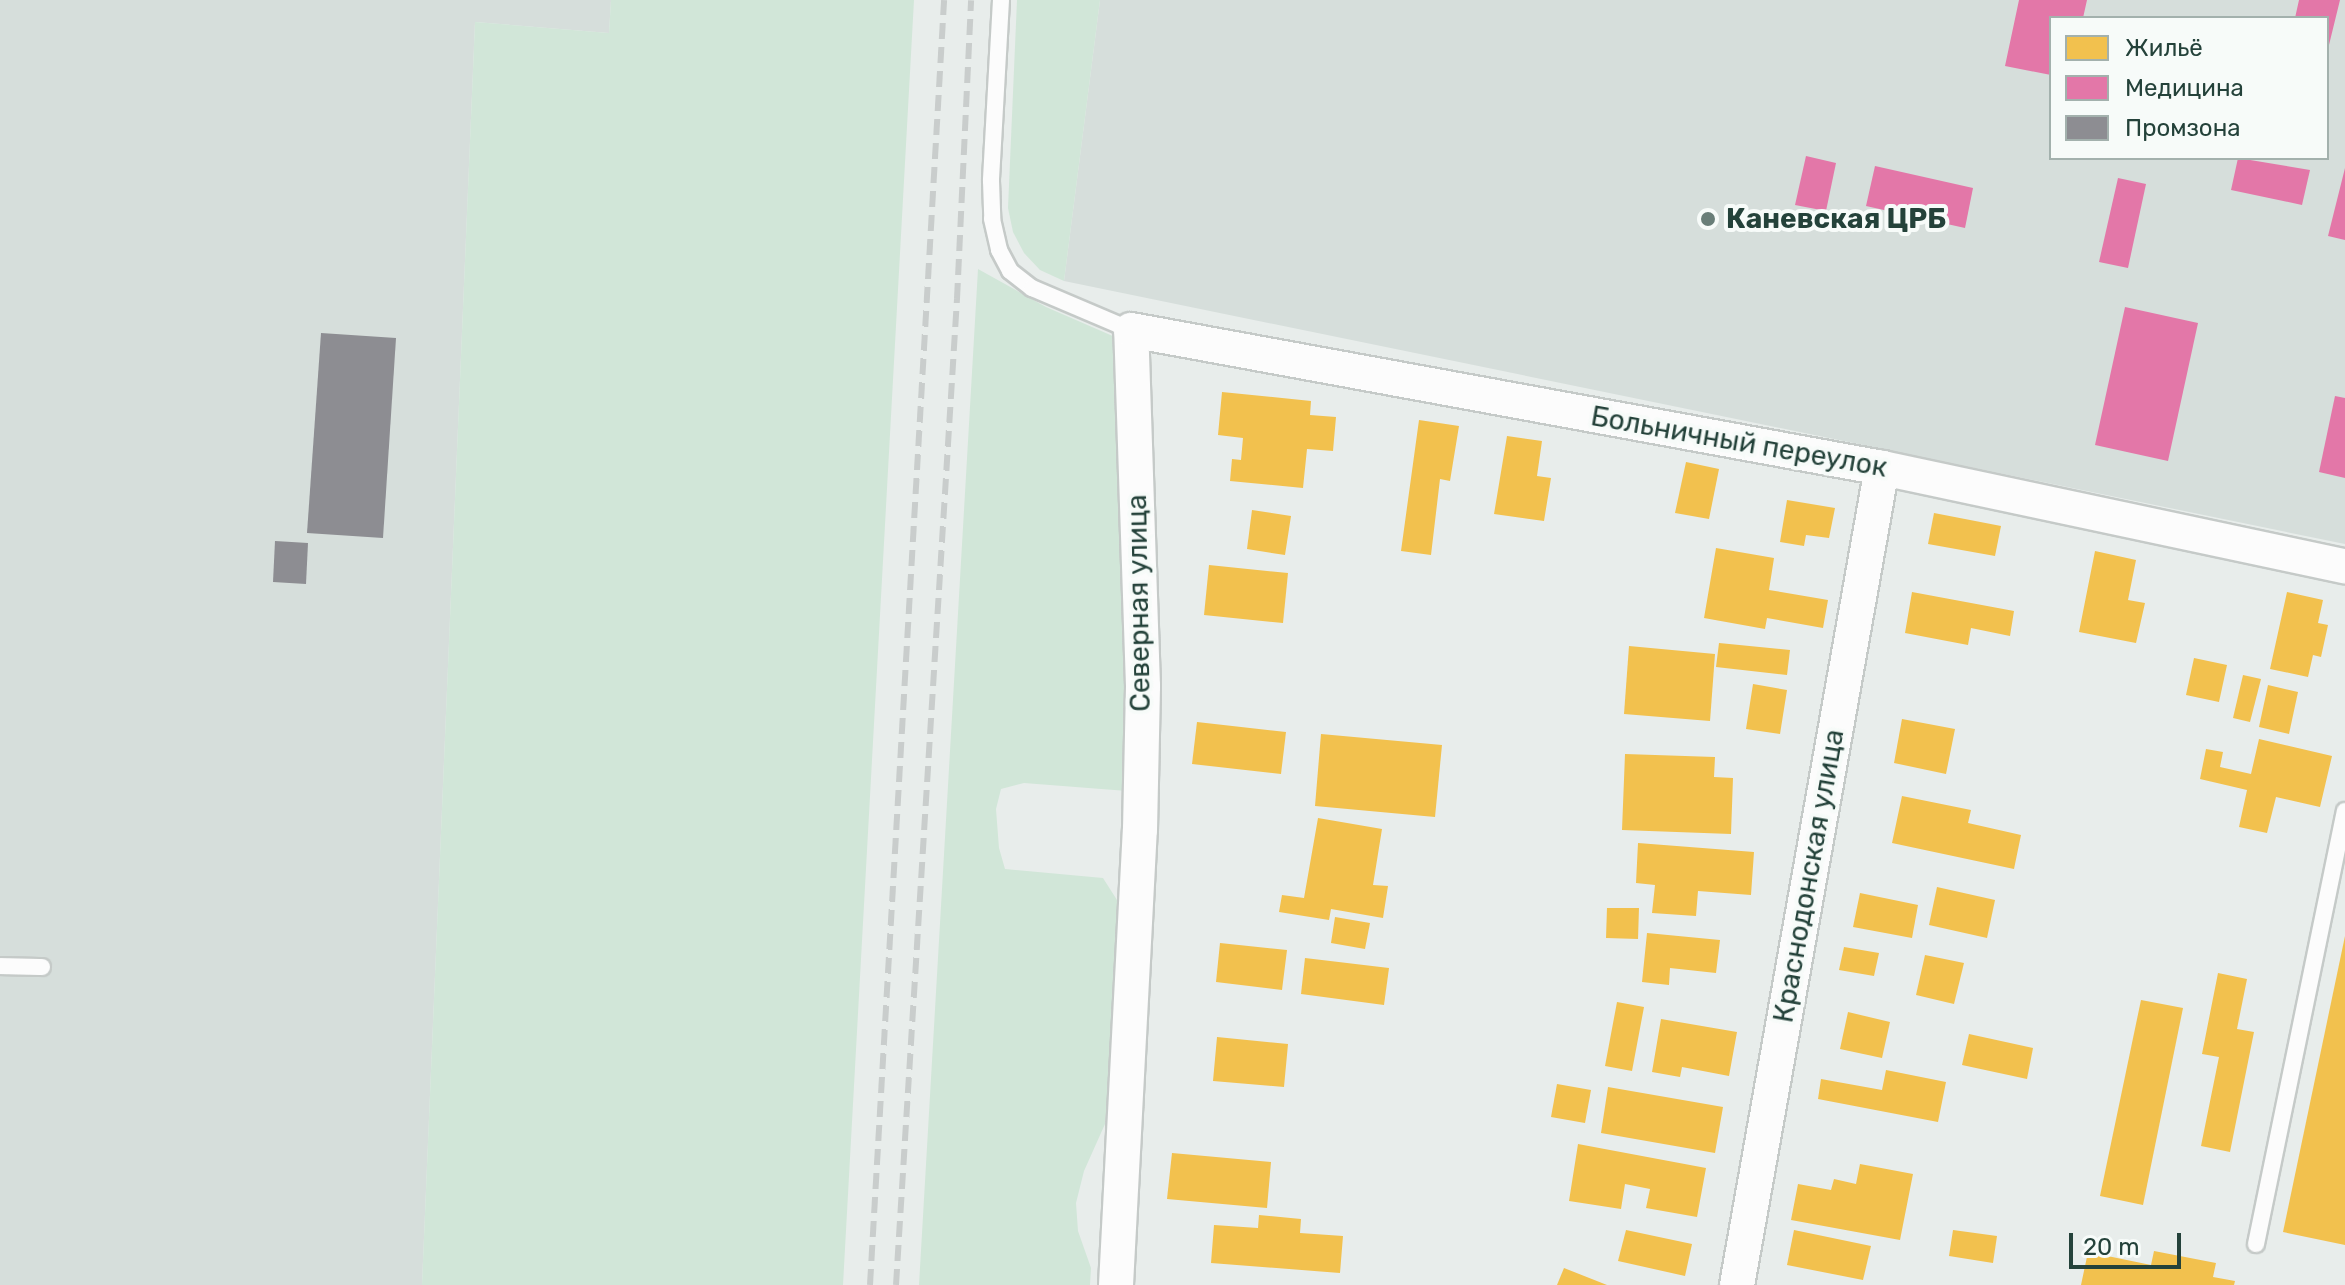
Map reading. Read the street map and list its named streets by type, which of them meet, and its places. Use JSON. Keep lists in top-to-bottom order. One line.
{"streets":{"street":["Больничный переулок","Северная улица","Краснодонская улица"]},"crossings":[["Больничный переулок","Северная улица"],["Больничный переулок","Краснодонская улица"]],"places":["Каневская ЦРБ"],"legend":["Жильё","Медицина","Промзона"],"scale_bar":"20 m"}
